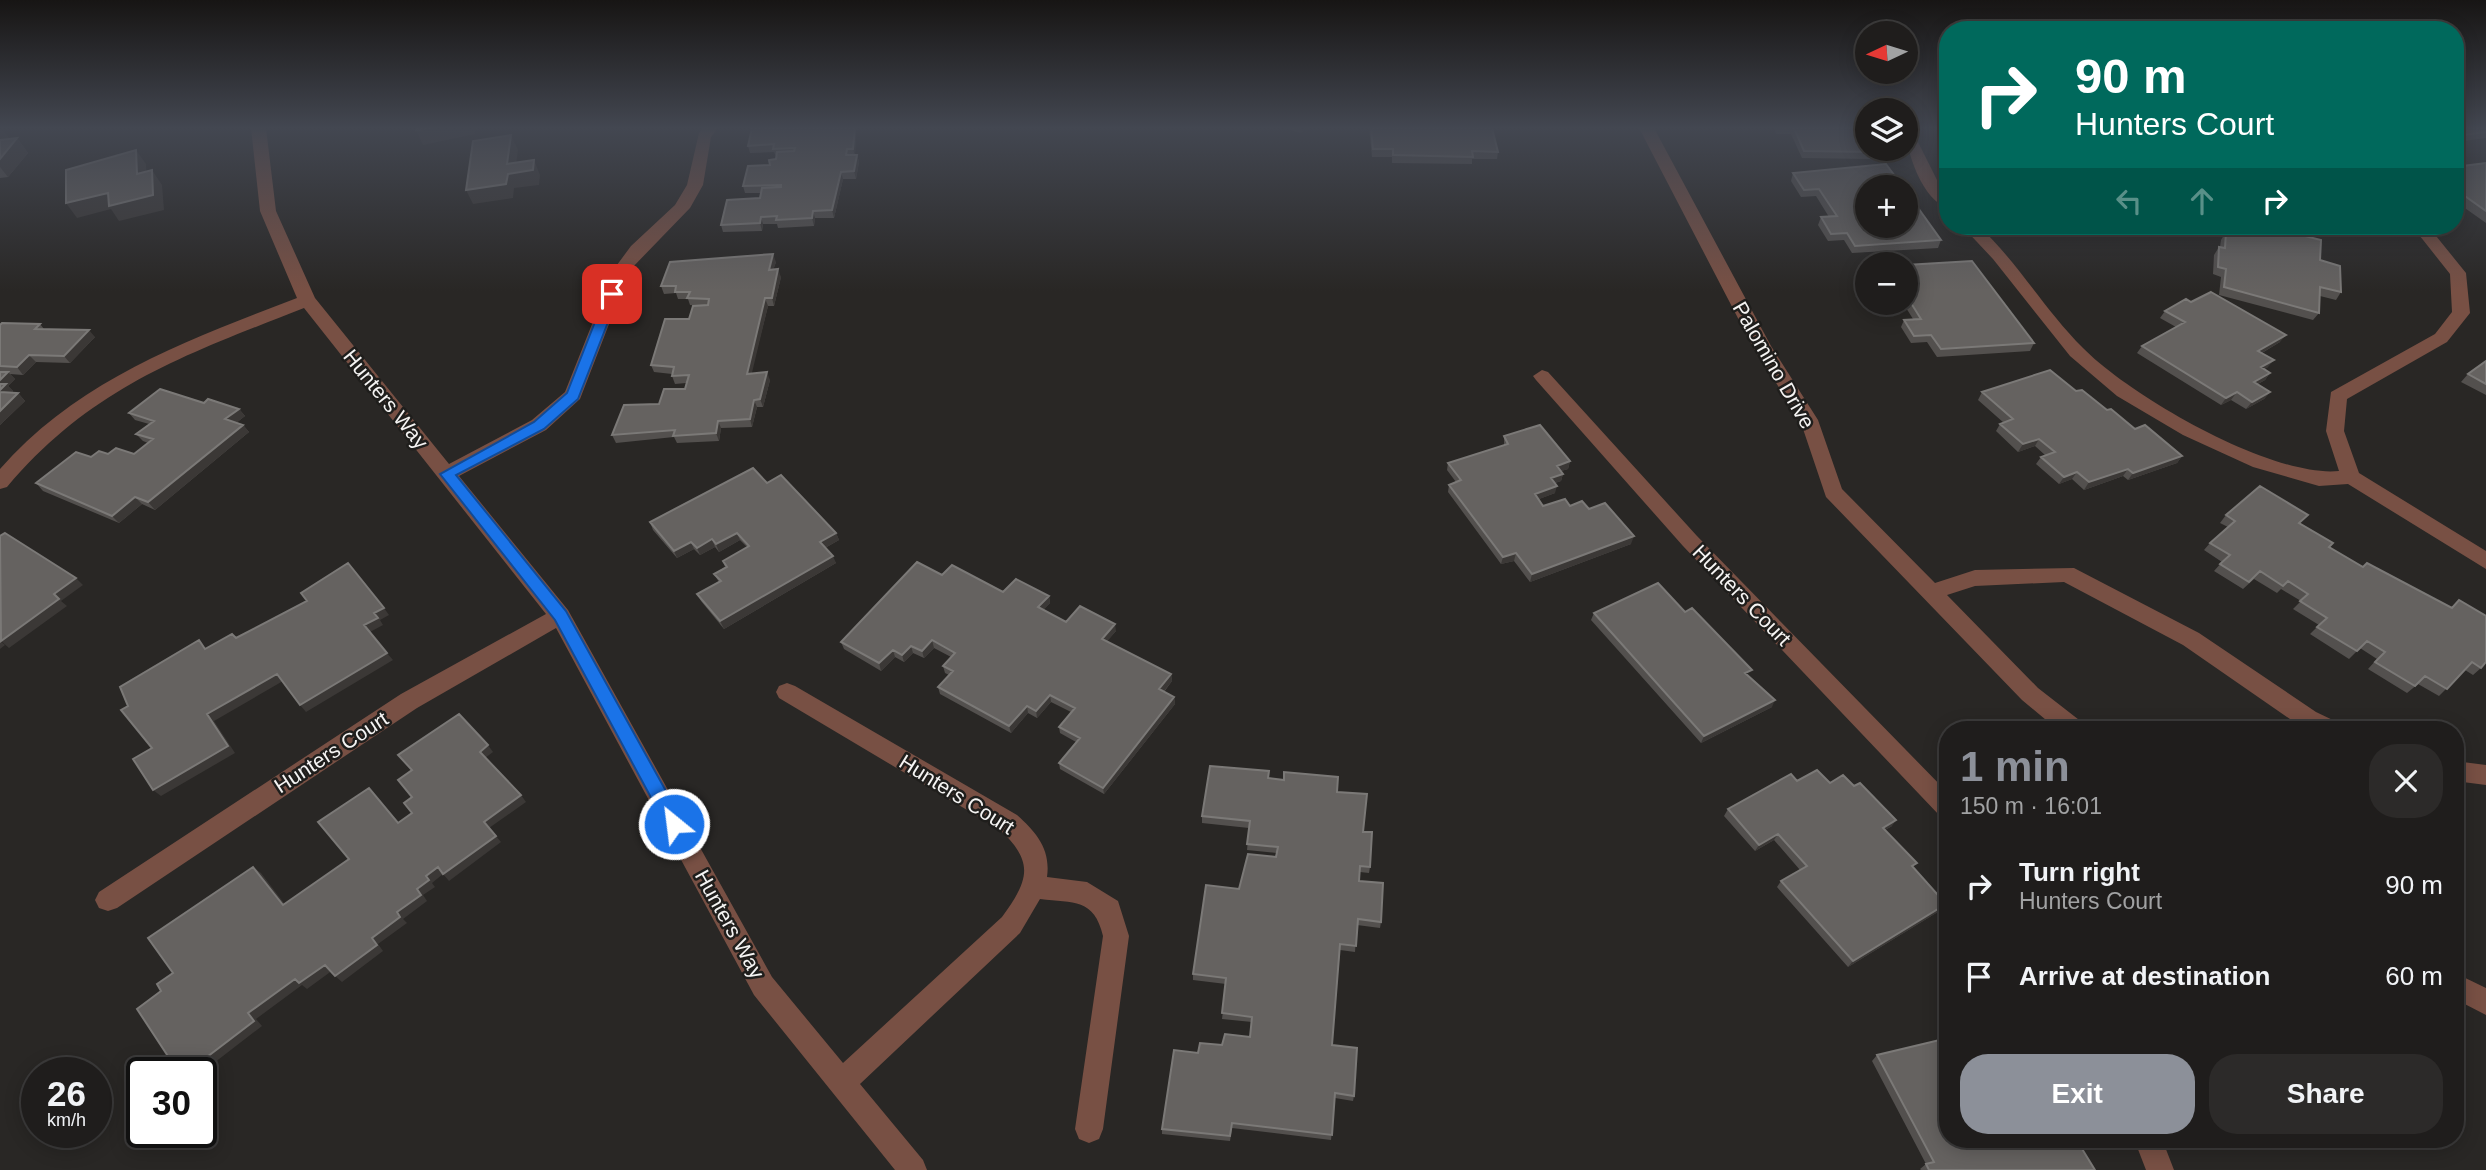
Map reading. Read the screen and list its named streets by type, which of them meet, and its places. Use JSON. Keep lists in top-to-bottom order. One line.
{"streets":{"street":["Palomino Drive","Hunters Way","Hunters Court"]},"crossings":[["Hunters Way","Hunters Court"]],"north":"left","page":{"map_buttons":["+","−"],"turn":["90 m","Hunters Court"],"heading":["1 min","150 m · 16:01"],"list":[{"name":"Turn right","note":"Hunters Court","value":"90 m"},{"name":"Arrive at destination","value":"60 m"}],"buttons":["Exit","Share"],"speed":"26 km/h","limit":"30"}}
